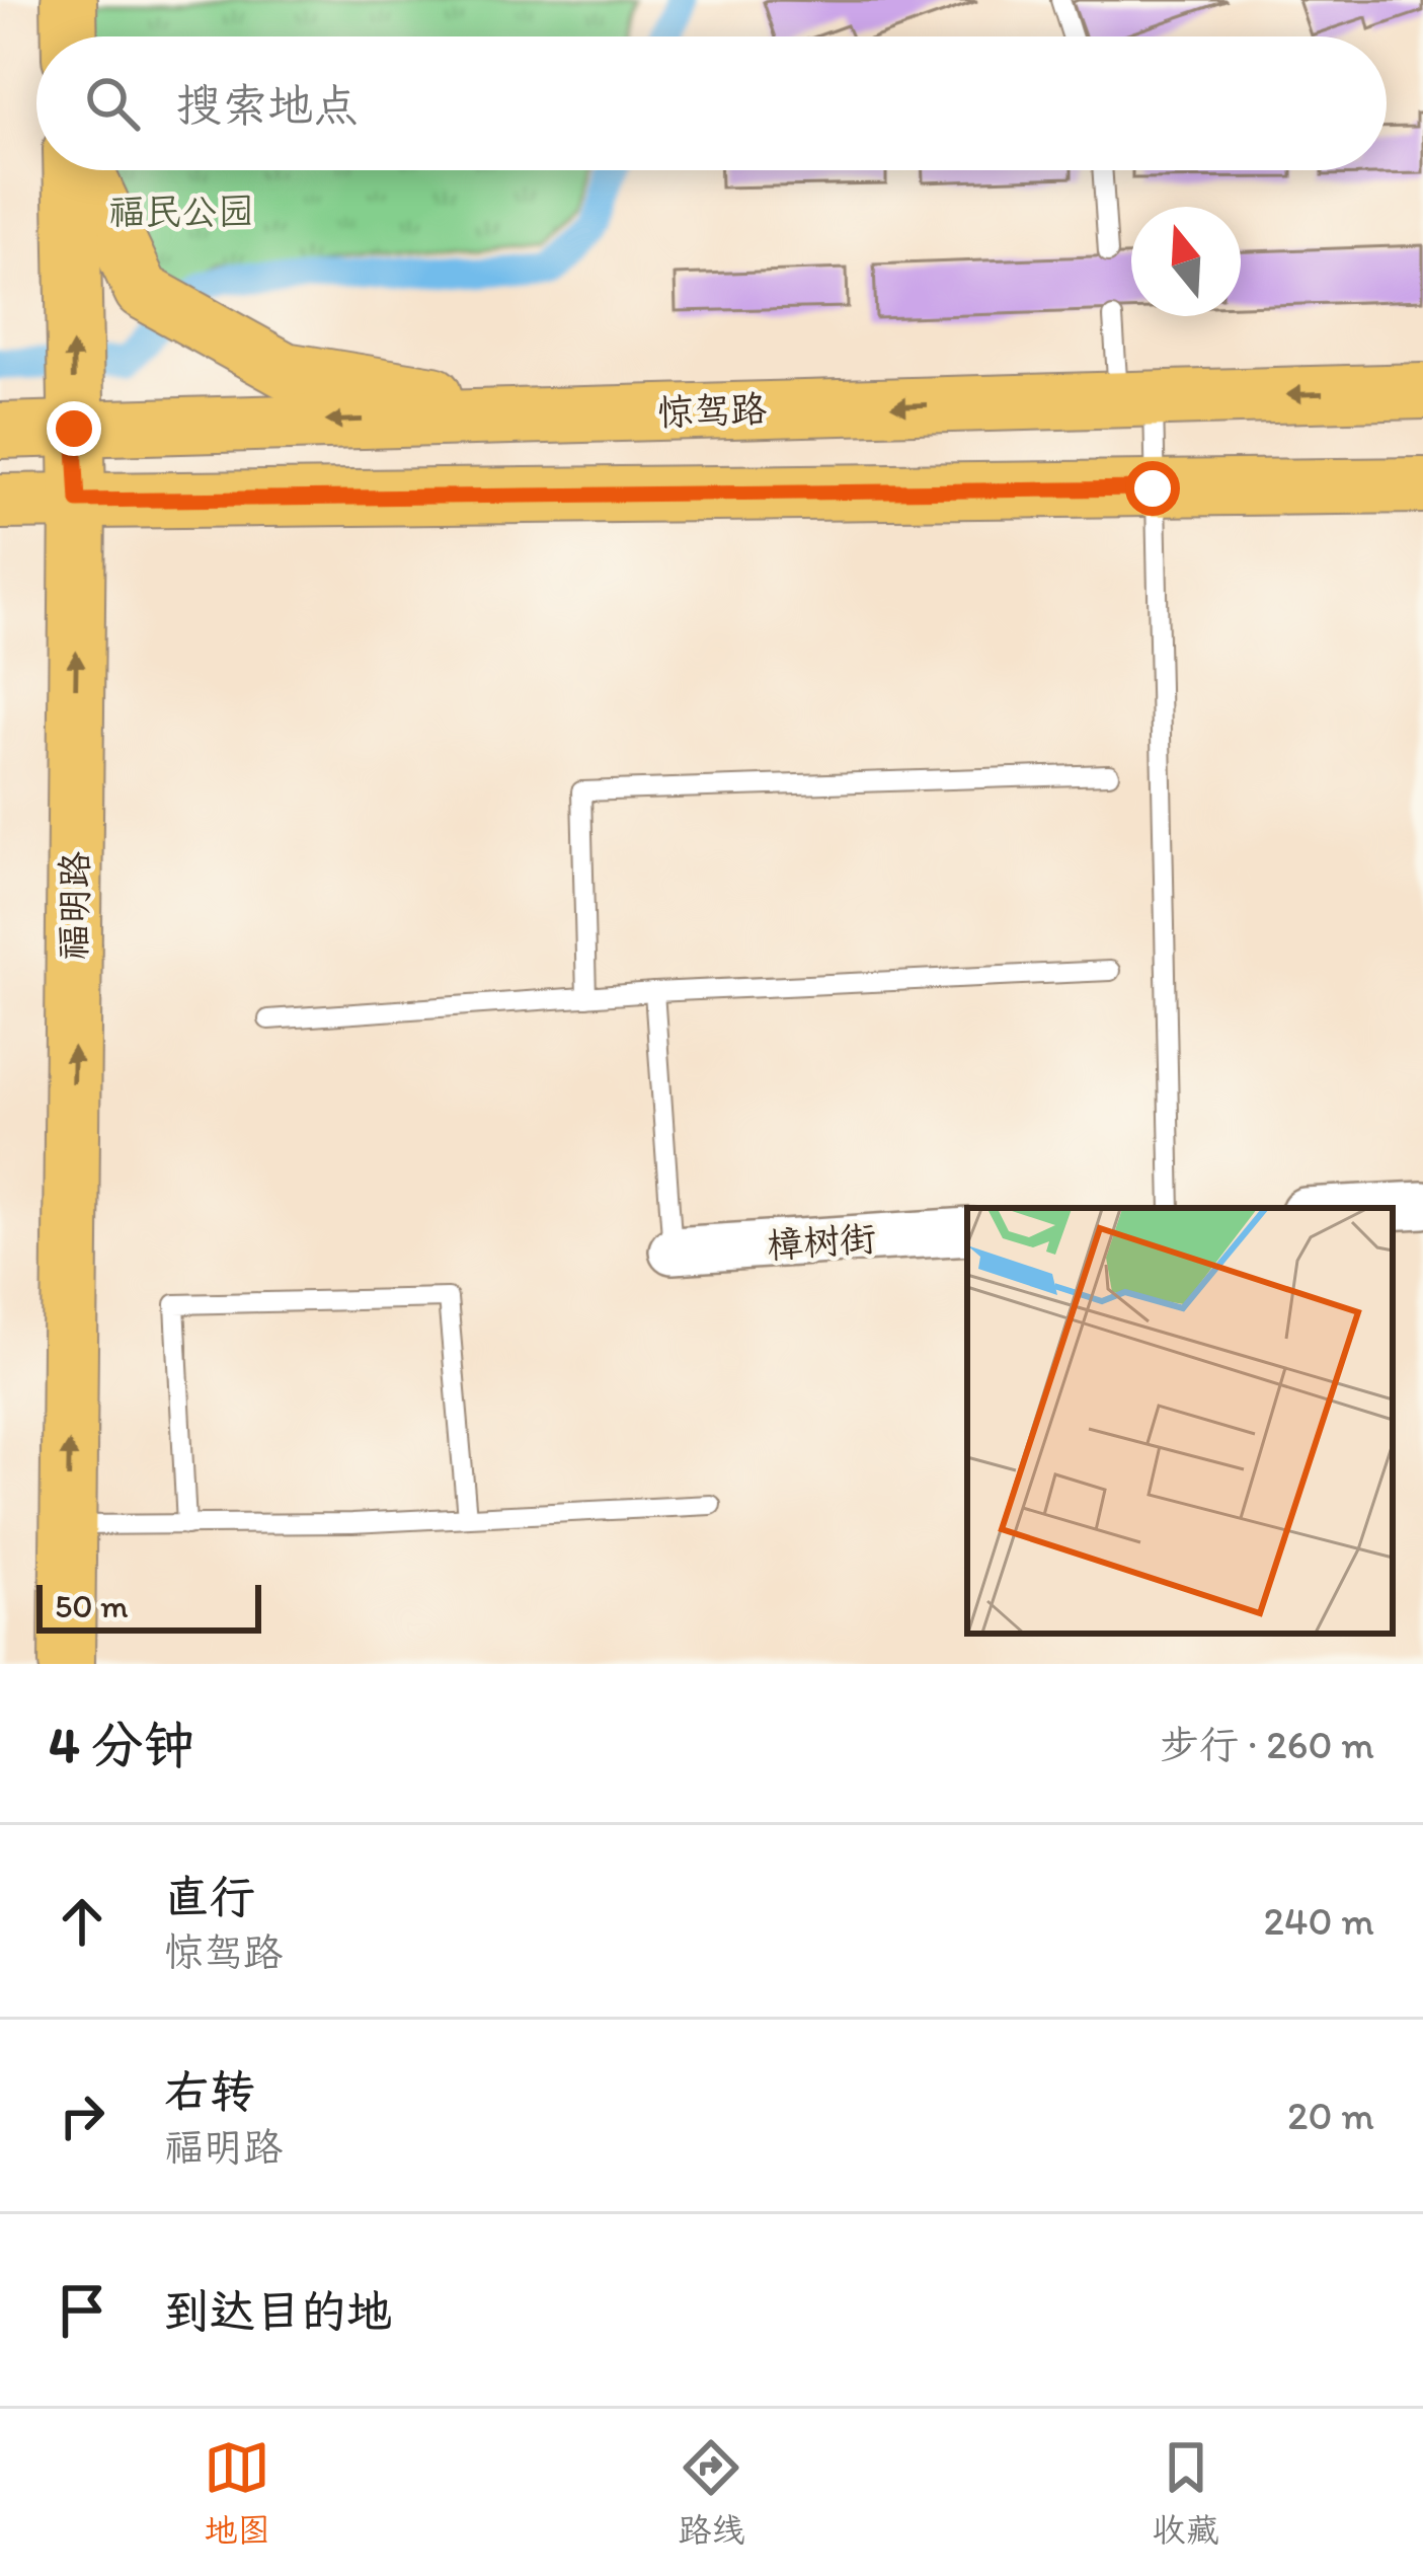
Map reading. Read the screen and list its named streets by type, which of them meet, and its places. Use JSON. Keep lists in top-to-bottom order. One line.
{"streets":{"main road":["惊驾路","福明路"],"street":["樟树街"]},"crossings":[["惊驾路","福明路"]],"one_way":["福明路"],"parks":["福民公园"],"scale_bar":"50 m","north":"top","page":{"search":"搜索地点","scale":"50 m","heading":["4 分钟","步行 · 260 m"],"list":[["直行","惊驾路","240 m"],["右转","福明路","20 m"],"到达目的地"],"nav":["地图","路线","收藏"]}}
